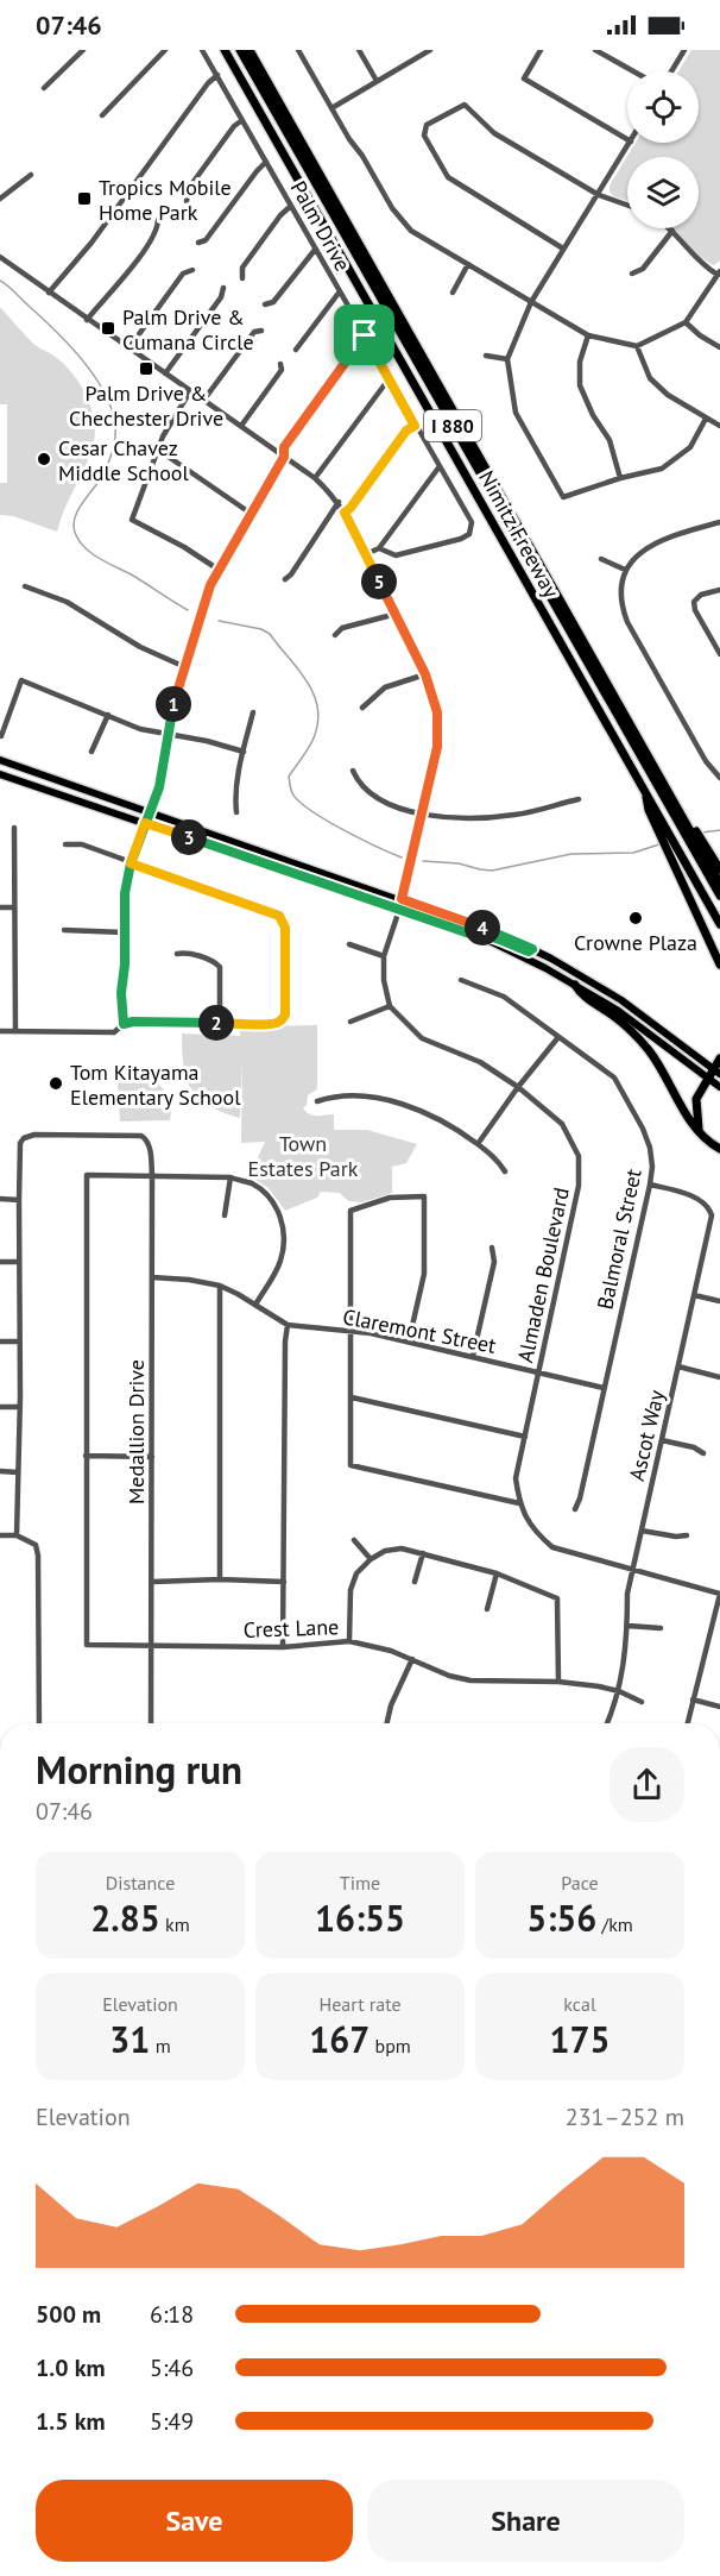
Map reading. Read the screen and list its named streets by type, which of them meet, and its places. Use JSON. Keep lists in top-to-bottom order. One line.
{"streets":{"highway":["I 880","Nimitz Freeway"],"street":["Palm Drive","Balmoral Street","Almaden Boulevard","Claremont Street","Medallion Drive","Ascot Way","Crest Lane"]},"crossings":[["I 880","Nimitz Freeway"],["Balmoral Street","Claremont Street"],["Almaden Boulevard","Claremont Street"],["Almaden Boulevard","Ascot Way"],["Claremont Street","Medallion Drive"],["Medallion Drive","Crest Lane"],["Ascot Way","Crest Lane"]],"parks":["Town Estates Park"],"places":{"transit":["Tropics Mobile Home Park","Palm Drive & Cumana Circle","Palm Drive & Chechester Drive"],"other":["Cesar Chavez Middle School","Crowne Plaza","Tom Kitayama Elementary School"]},"page":{"status":"07:46","pins":["5","1","3","4","2"],"heading":["Morning run","07:46"],"stats":[["Distance","2.85 km"],["Time","16:55"],["Pace","5:56 /km"],["Elevation","31 m"],["Heart rate","167 bpm"],["kcal","175"]],"chart":["Elevation","231–252 m"],"list":[{"name":"500 m","note":"6:18"},{"name":"1.0 km","note":"5:46"},{"name":"1.5 km","note":"5:49"}],"buttons":["Save","Share"]}}
